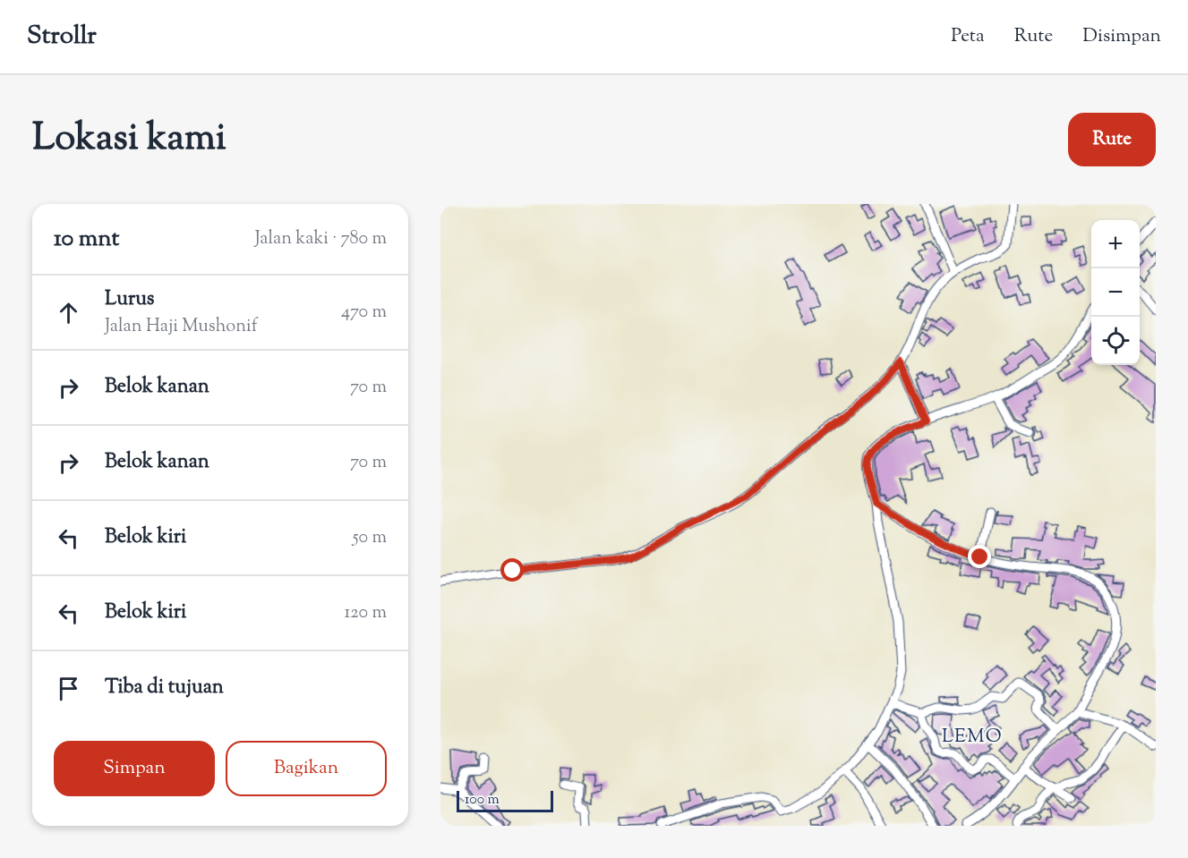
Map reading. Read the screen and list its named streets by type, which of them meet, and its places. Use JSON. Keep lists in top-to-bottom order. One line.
{"districts":["LEMO"],"scale_bar":"100 m","page":{"header":"Strollr","nav":["Peta","Rute","Disimpan"],"title":"Lokasi kami","buttons":["Rute",["Simpan","Bagikan"]],"heading":["10 mnt","Jalan kaki · 780 m"],"map_buttons":["+","−"],"list":[["Lurus","Jalan Haji Mushonif","470 m"],["Belok kanan","70 m"],["Belok kanan","70 m"],["Belok kiri","50 m"],["Belok kiri","120 m"],"Tiba di tujuan"],"scale":"100 m"}}
